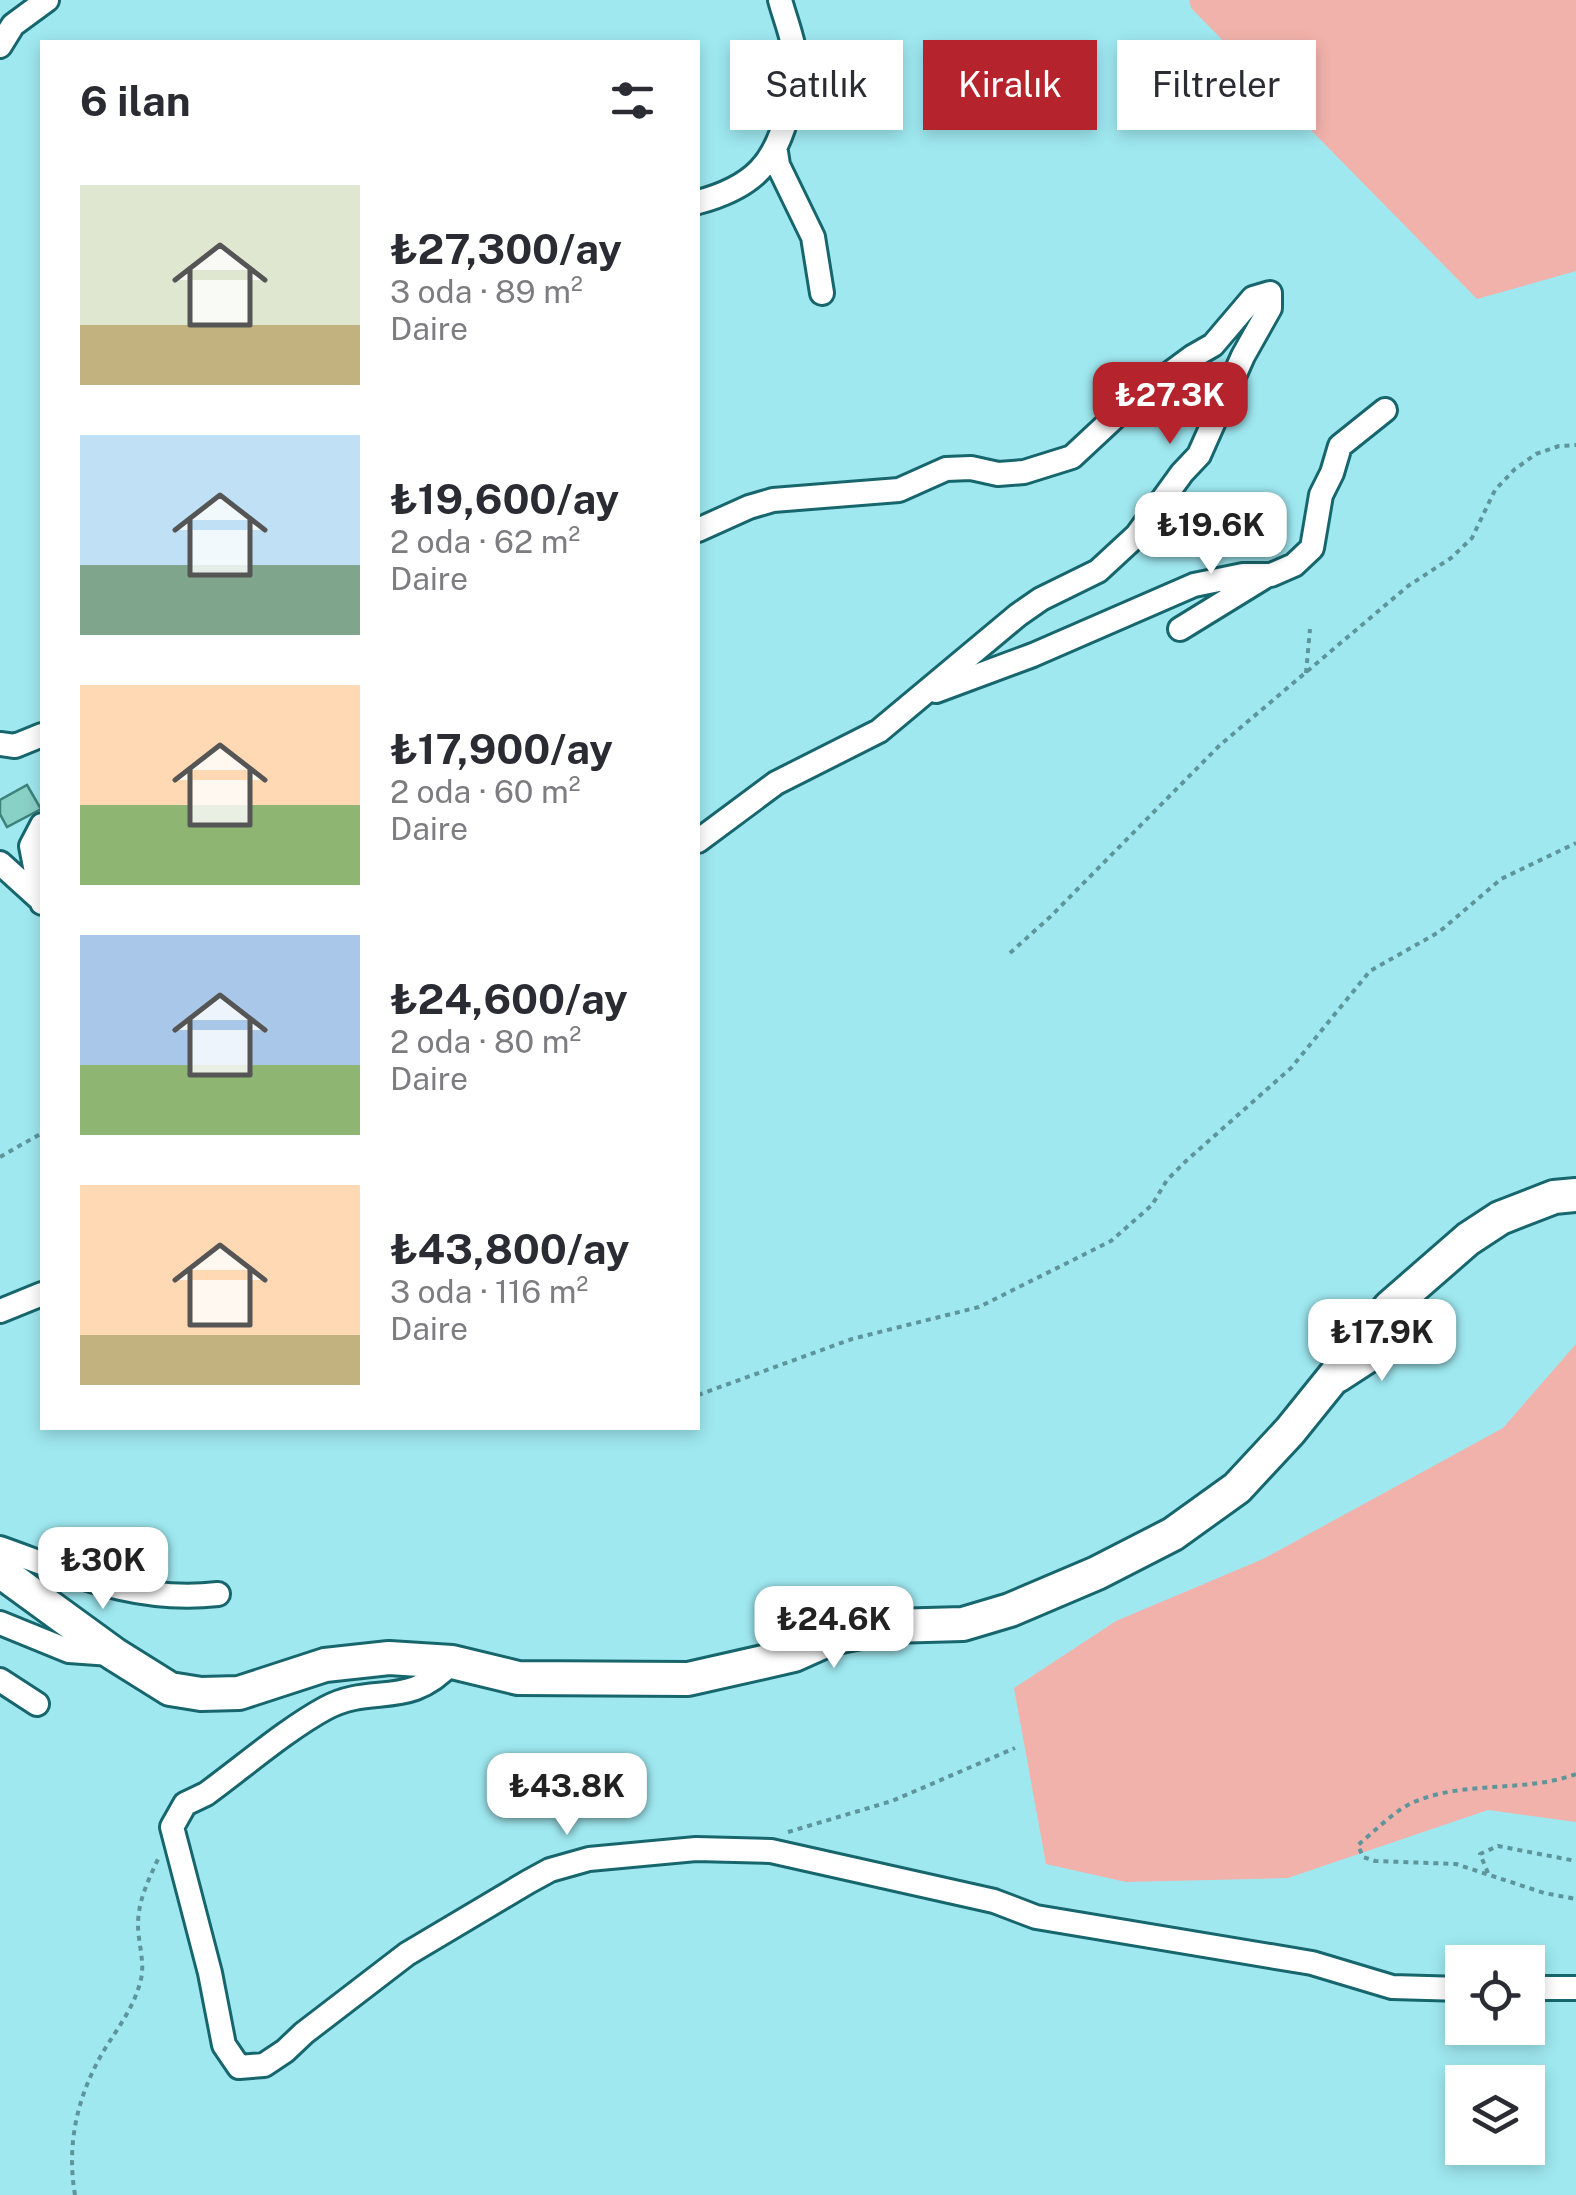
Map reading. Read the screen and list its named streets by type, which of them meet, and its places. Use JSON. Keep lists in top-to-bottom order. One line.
{"page":{"chip":["Satılık","Kiralık","Filtreler"],"heading":"6 ilan","list":[{"name":"₺27,300/ay","note":"3 oda · 89 m² · Daire"},{"name":"₺19,600/ay","note":"2 oda · 62 m² · Daire"},{"name":"₺17,900/ay","note":"2 oda · 60 m² · Daire"},{"name":"₺24,600/ay","note":"2 oda · 80 m² · Daire"},{"name":"₺43,800/ay","note":"3 oda · 116 m² · Daire"}],"price":["₺27.3K","₺19.6K","₺17.9K","₺30K","₺24.6K","₺43.8K"]}}
